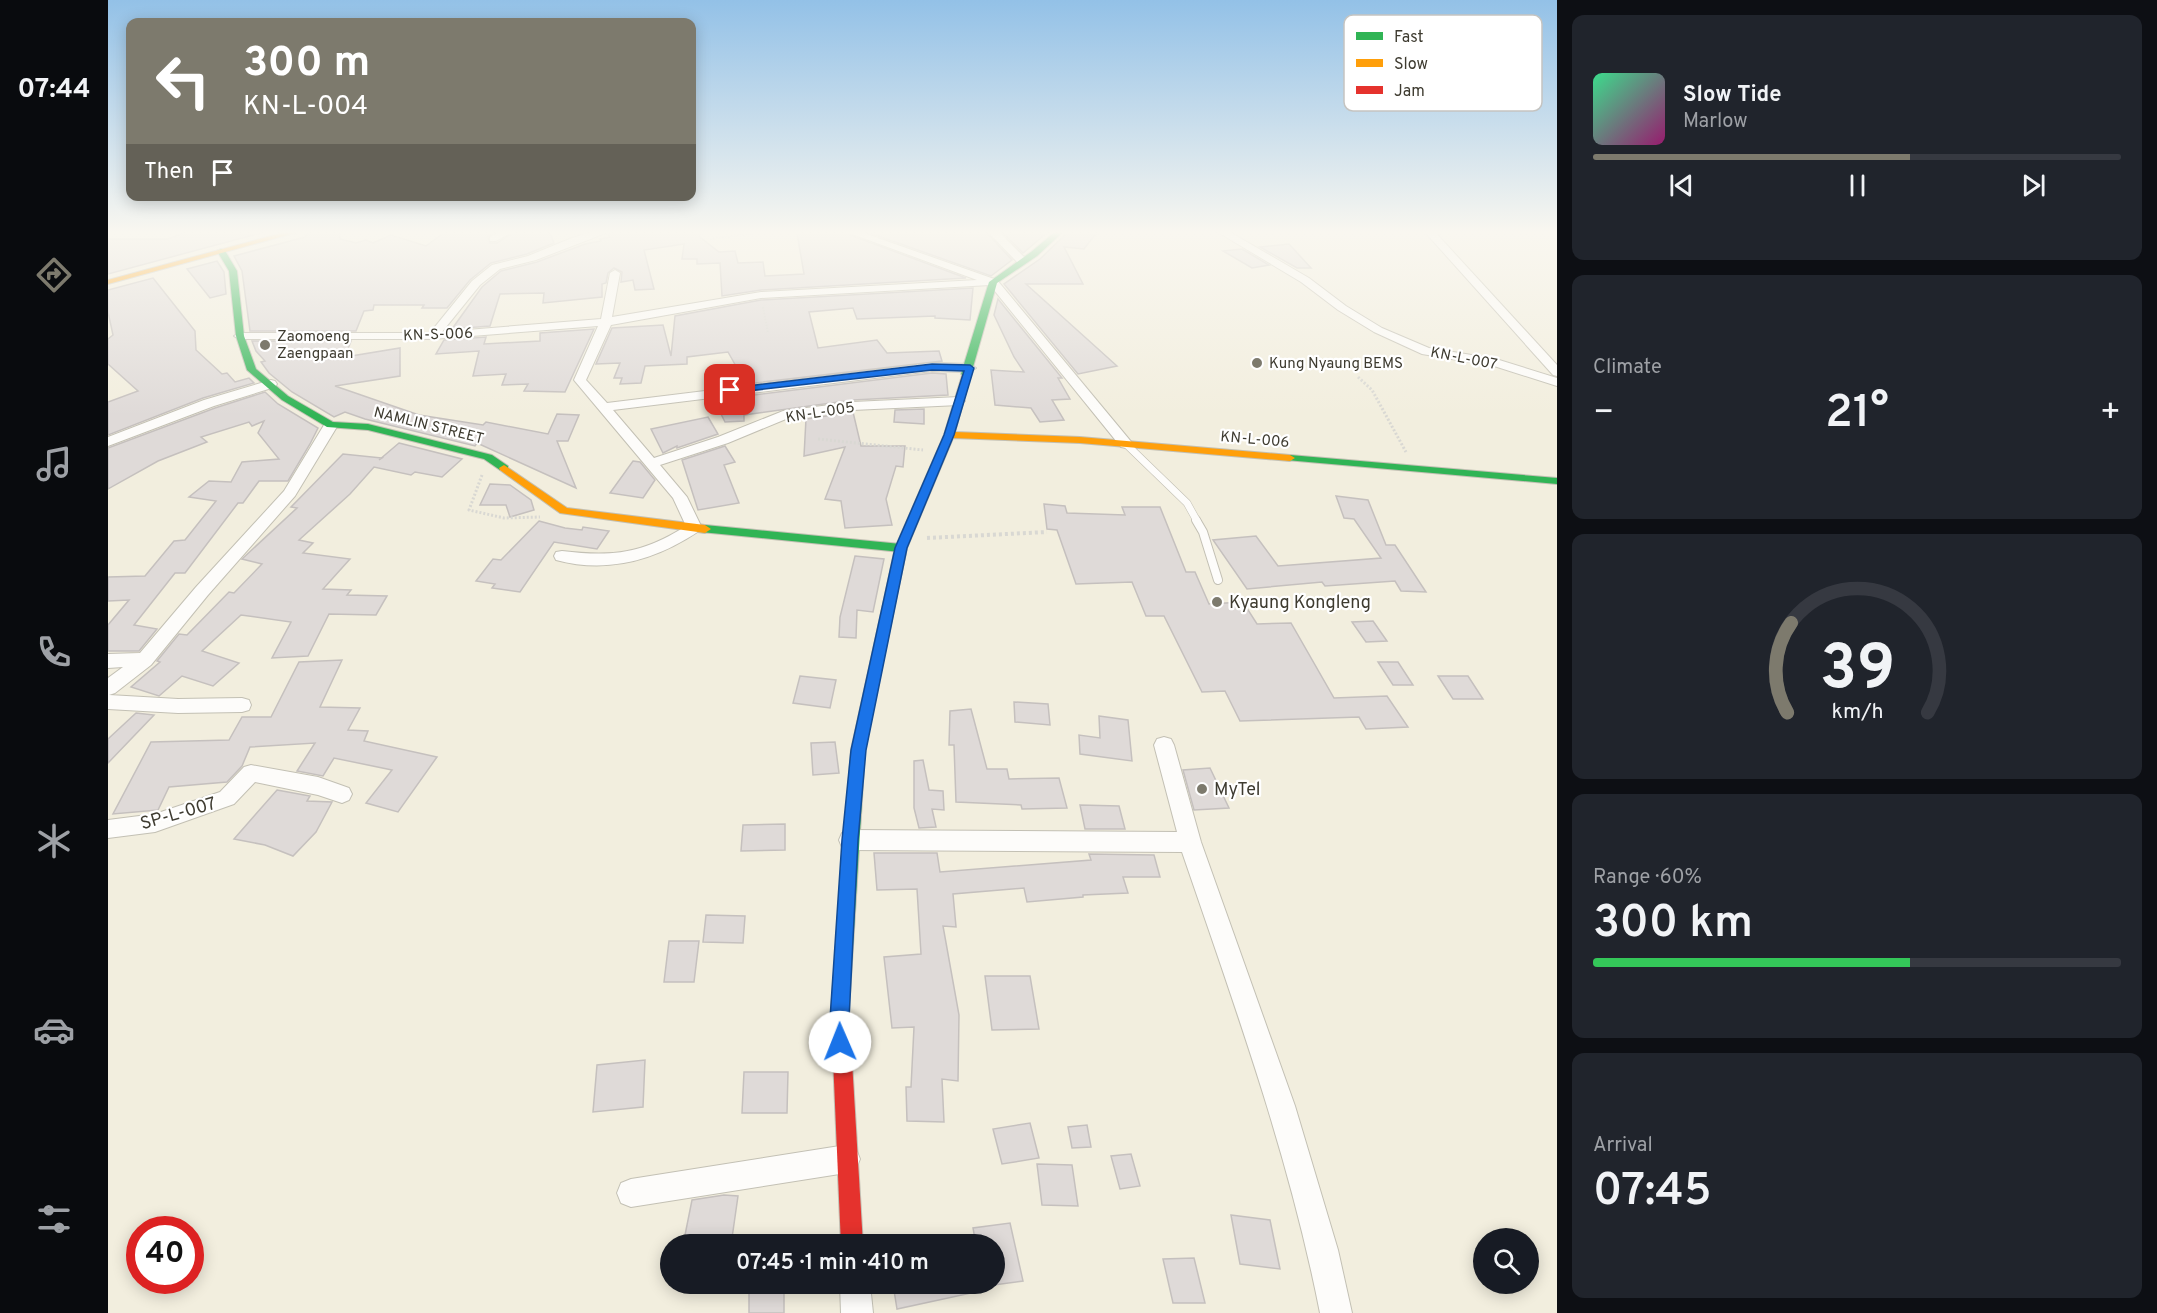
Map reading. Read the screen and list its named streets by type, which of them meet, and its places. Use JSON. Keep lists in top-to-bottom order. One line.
{"streets":{"main road":["NAMLIN STREET","KN-L-006"],"street":["KN-S-006","KN-L-007","KN-L-005","SP-L-007"]},"crossings":[["KN-S-006","NAMLIN STREET"]],"places":["Zaomoeng Zaengpaan","Kung Nyaung BEMS","Kyaung Kongleng","MyTel"],"legend":["Fast","Slow","Jam"],"page":{"tabs":"07:44","turn":["300 m","KN-L-004"],"song":["Slow Tide","Marlow"],"then":"Then","tile":["Climate",["Range · 60%","300 km"],["Arrival","07:45"]],"heat":["−","21°","+"],"limit":"40","trip":"07:45 · 1 min · 410 m","gauge":["39","km/h"]}}
